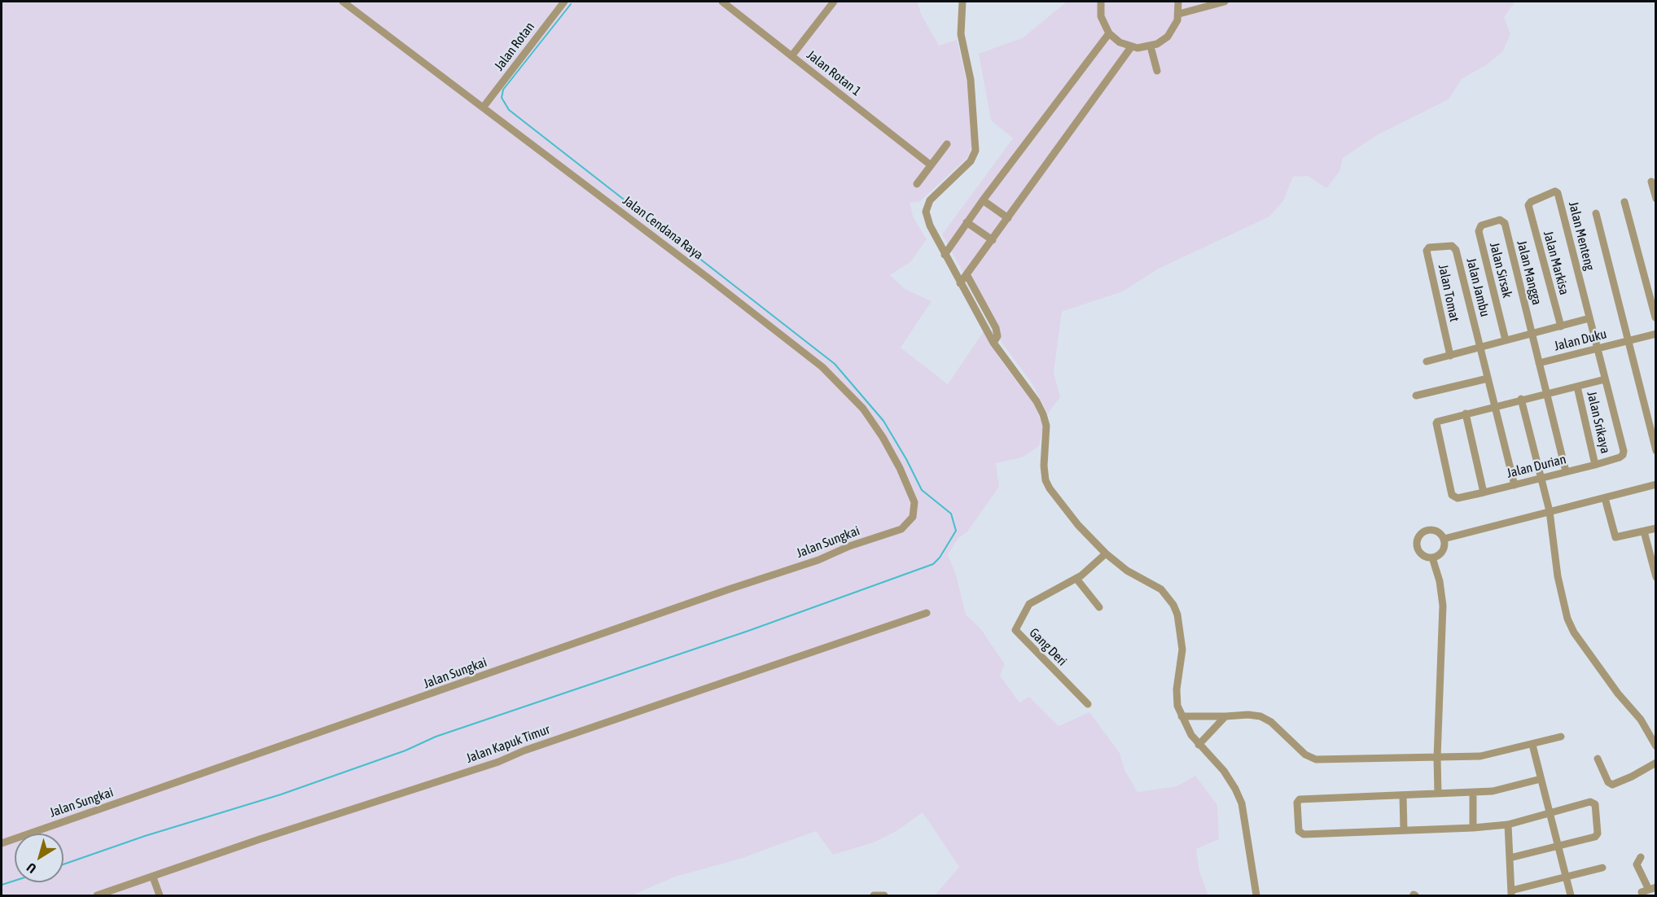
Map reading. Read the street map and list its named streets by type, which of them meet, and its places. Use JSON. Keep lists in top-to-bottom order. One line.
{"streets":{"street":["Jalan Rotan","Jalan Rotan 1","Jalan Cendana Raya","Jalan Menteng","Jalan Markisa","Jalan Sirsak","Jalan Mangga","Jalan Jambu","Jalan Tomat","Jalan Duku","Jalan Srikaya","Jalan Durian","Jalan Sungkai","Gang Deri","Jalan Kapuk Timur"]},"crossings":[["Jalan Rotan","Jalan Cendana Raya"],["Jalan Cendana Raya","Jalan Sungkai"],["Jalan Menteng","Jalan Markisa"],["Jalan Sirsak","Jalan Mangga"],["Jalan Mangga","Jalan Duku"],["Jalan Mangga","Jalan Durian"],["Jalan Jambu","Jalan Tomat"],["Jalan Srikaya","Jalan Durian"]],"north":"bottom left"}
